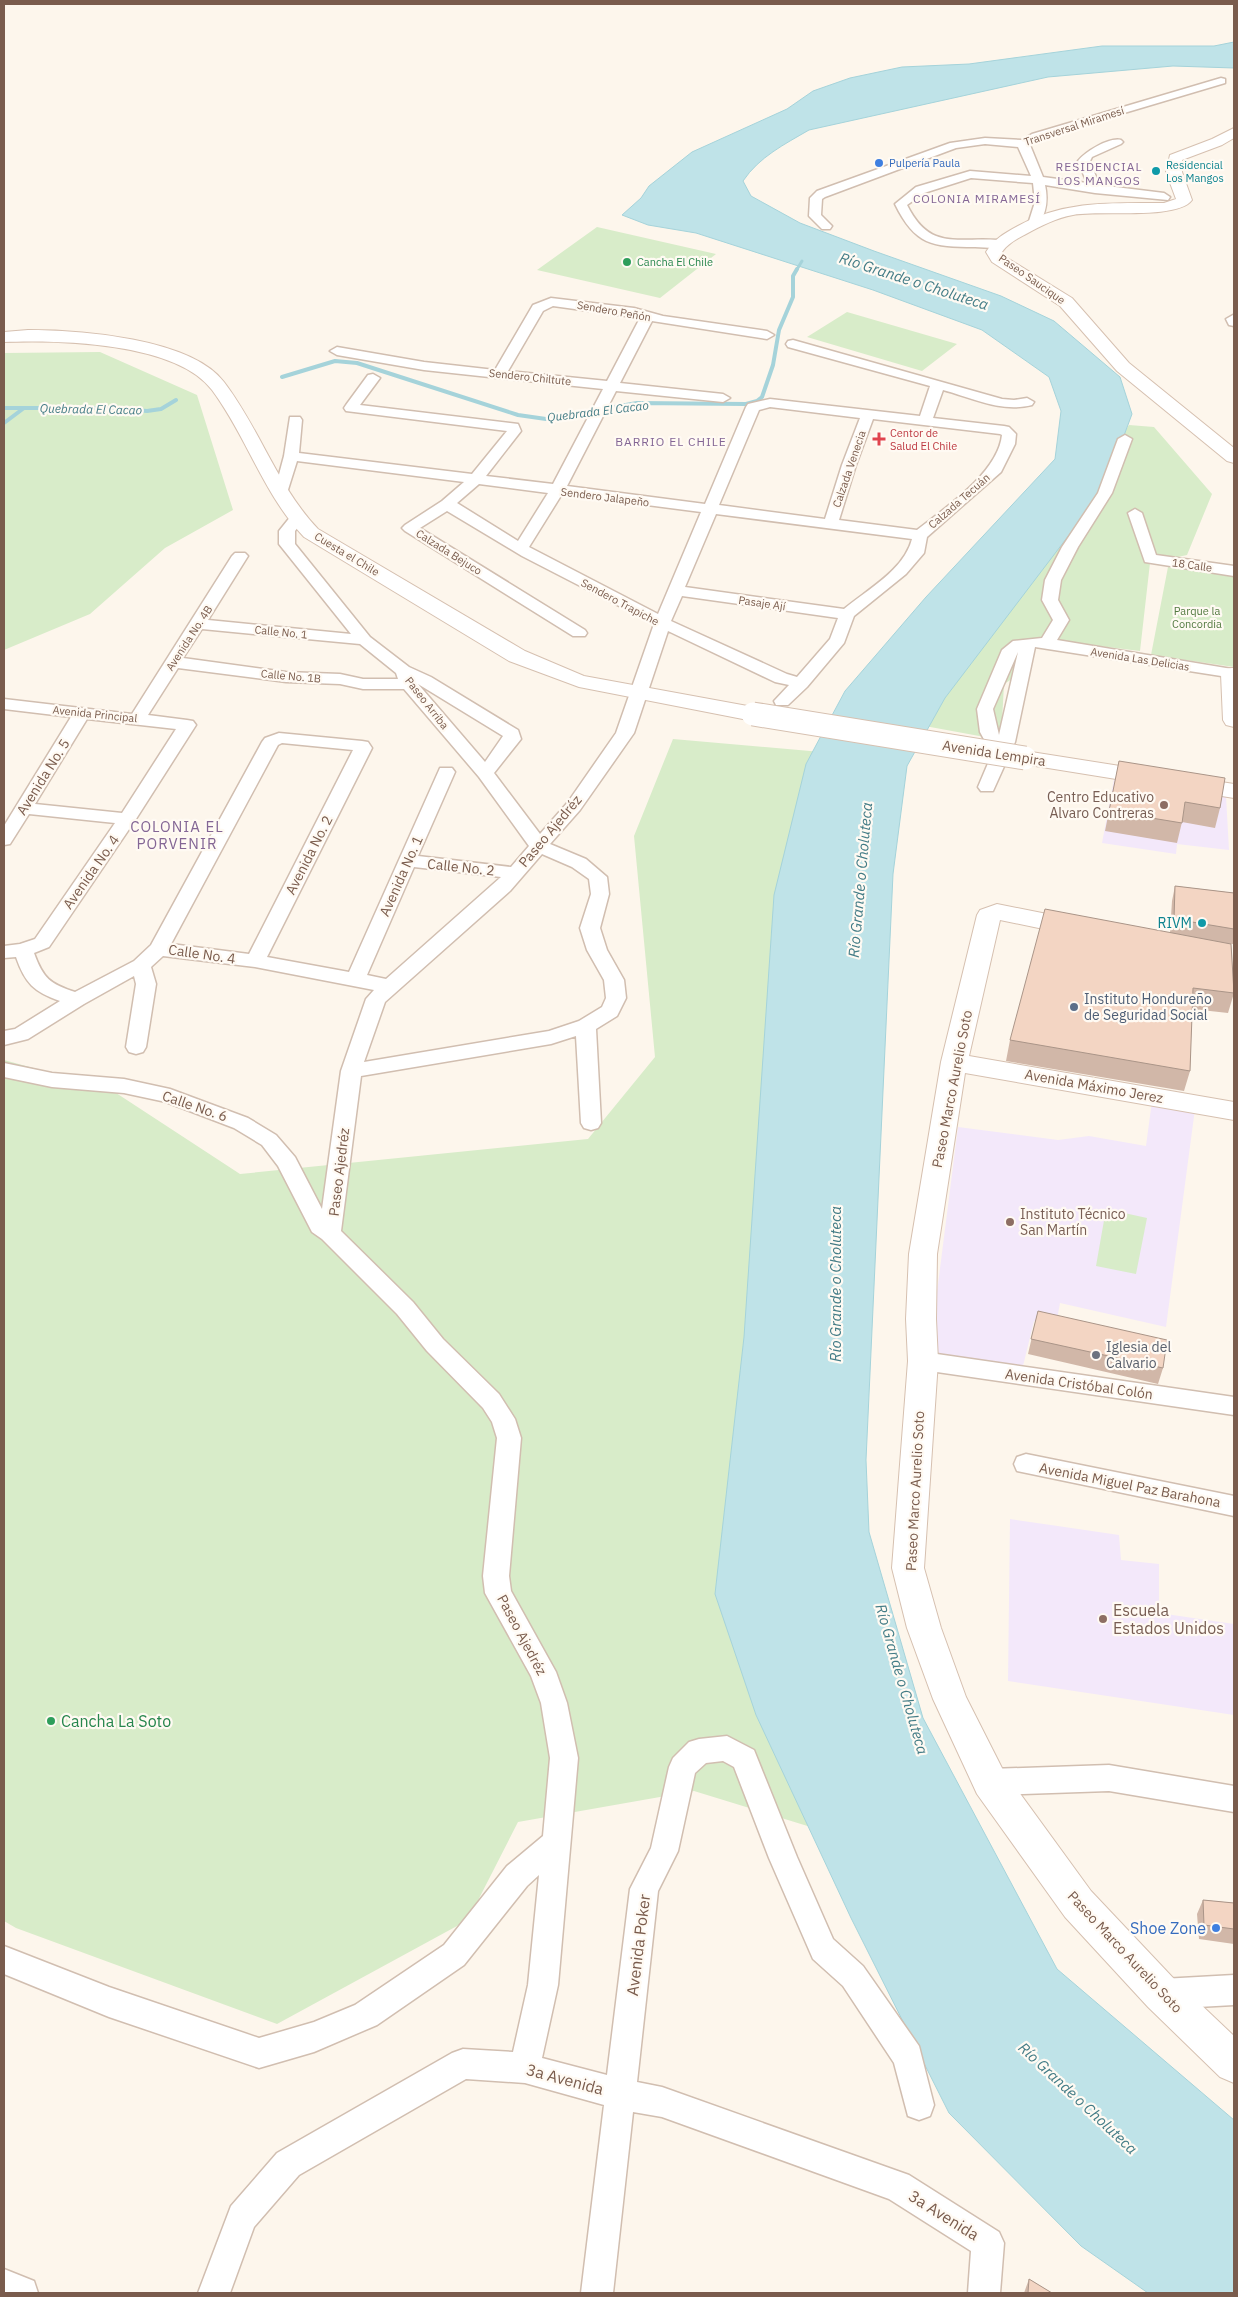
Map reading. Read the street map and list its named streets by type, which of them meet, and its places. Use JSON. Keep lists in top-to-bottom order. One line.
{"streets":{"street":["Transversal Miramesí","Paseo Saucique","Sendero Peñón","Sendero Chiltute","Calzada Venecia","Sendero Jalapeño","Calzada Tecuán","Calzada Bejuco","Cuesta el Chile","18 Calle","Sendero Trapiche","Pasaje Ají","Calle No. 1","Avenida No. 4B","Avenida Las Delicias","Calle No. 1B","Paseo Arriba","Avenida Principal","Avenida Lempira","Avenida No. 5","Paseo Ajedréz","Avenida No. 2","Calle No. 2","Avenida No. 4","Avenida No. 1","Calle No. 4","Avenida Máximo Jerez","Paseo Marco Aurelio Soto","Calle No. 6","Avenida Cristóbal Colón","Avenida Miguel Paz Barahona","Avenida Poker","3a Avenida"]},"crossings":[["Sendero Peñón","Sendero Chiltute"],["Calzada Venecia","Sendero Jalapeño"],["Calzada Venecia","Paseo Ajedréz"],["Sendero Jalapeño","Calzada Tecuán"],["Sendero Jalapeño","Calzada Bejuco"],["Sendero Jalapeño","Paseo Ajedréz"],["Calzada Tecuán","Pasaje Ají"],["Calzada Bejuco","Sendero Trapiche"],["Cuesta el Chile","Paseo Arriba"],["Cuesta el Chile","Avenida Lempira"],["Cuesta el Chile","Paseo Ajedréz"],["Sendero Trapiche","Paseo Ajedréz"],["Pasaje Ají","Paseo Ajedréz"],["Calle No. 1","Avenida No. 4B"],["Calle No. 1","Paseo Arriba"],["Avenida No. 4B","Calle No. 1B"],["Avenida No. 4B","Avenida Principal"],["Calle No. 1B","Paseo Arriba"],["Paseo Arriba","Paseo Ajedréz"],["Avenida Principal","Avenida No. 5"],["Avenida Principal","Avenida No. 4"],["Paseo Ajedréz","Calle No. 2"],["Paseo Ajedréz","Calle No. 4"],["Paseo Ajedréz","Calle No. 6"],["Paseo Ajedréz","3a Avenida"],["Avenida No. 2","Calle No. 4"],["Calle No. 2","Avenida No. 1"],["Avenida No. 1","Calle No. 4"],["Avenida Máximo Jerez","Paseo Marco Aurelio Soto"],["Paseo Marco Aurelio Soto","Avenida Cristóbal Colón"],["Avenida Poker","3a Avenida"]],"districts":["RESIDENCIAL LOS MANGOS","COLONIA MIRAMESÍ","BARRIO EL CHILE","COLONIA EL PORVENIR"],"water":["Río Grande o Choluteca","Quebrada El Cacao"],"parks":["Parque la Concordia"],"places":{"other":["Pulpería Paula","Residencial Los Mangos","Cancha El Chile","Centro Educativo Alvaro Contreras","RIVM","Instituto Hondureño de Seguridad Social","Instituto Técnico San Martín","Iglesia del Calvario","Escuela Estados Unidos","Cancha La Soto","Shoe Zone"],"health":["Centor de Salud El Chile"]}}
